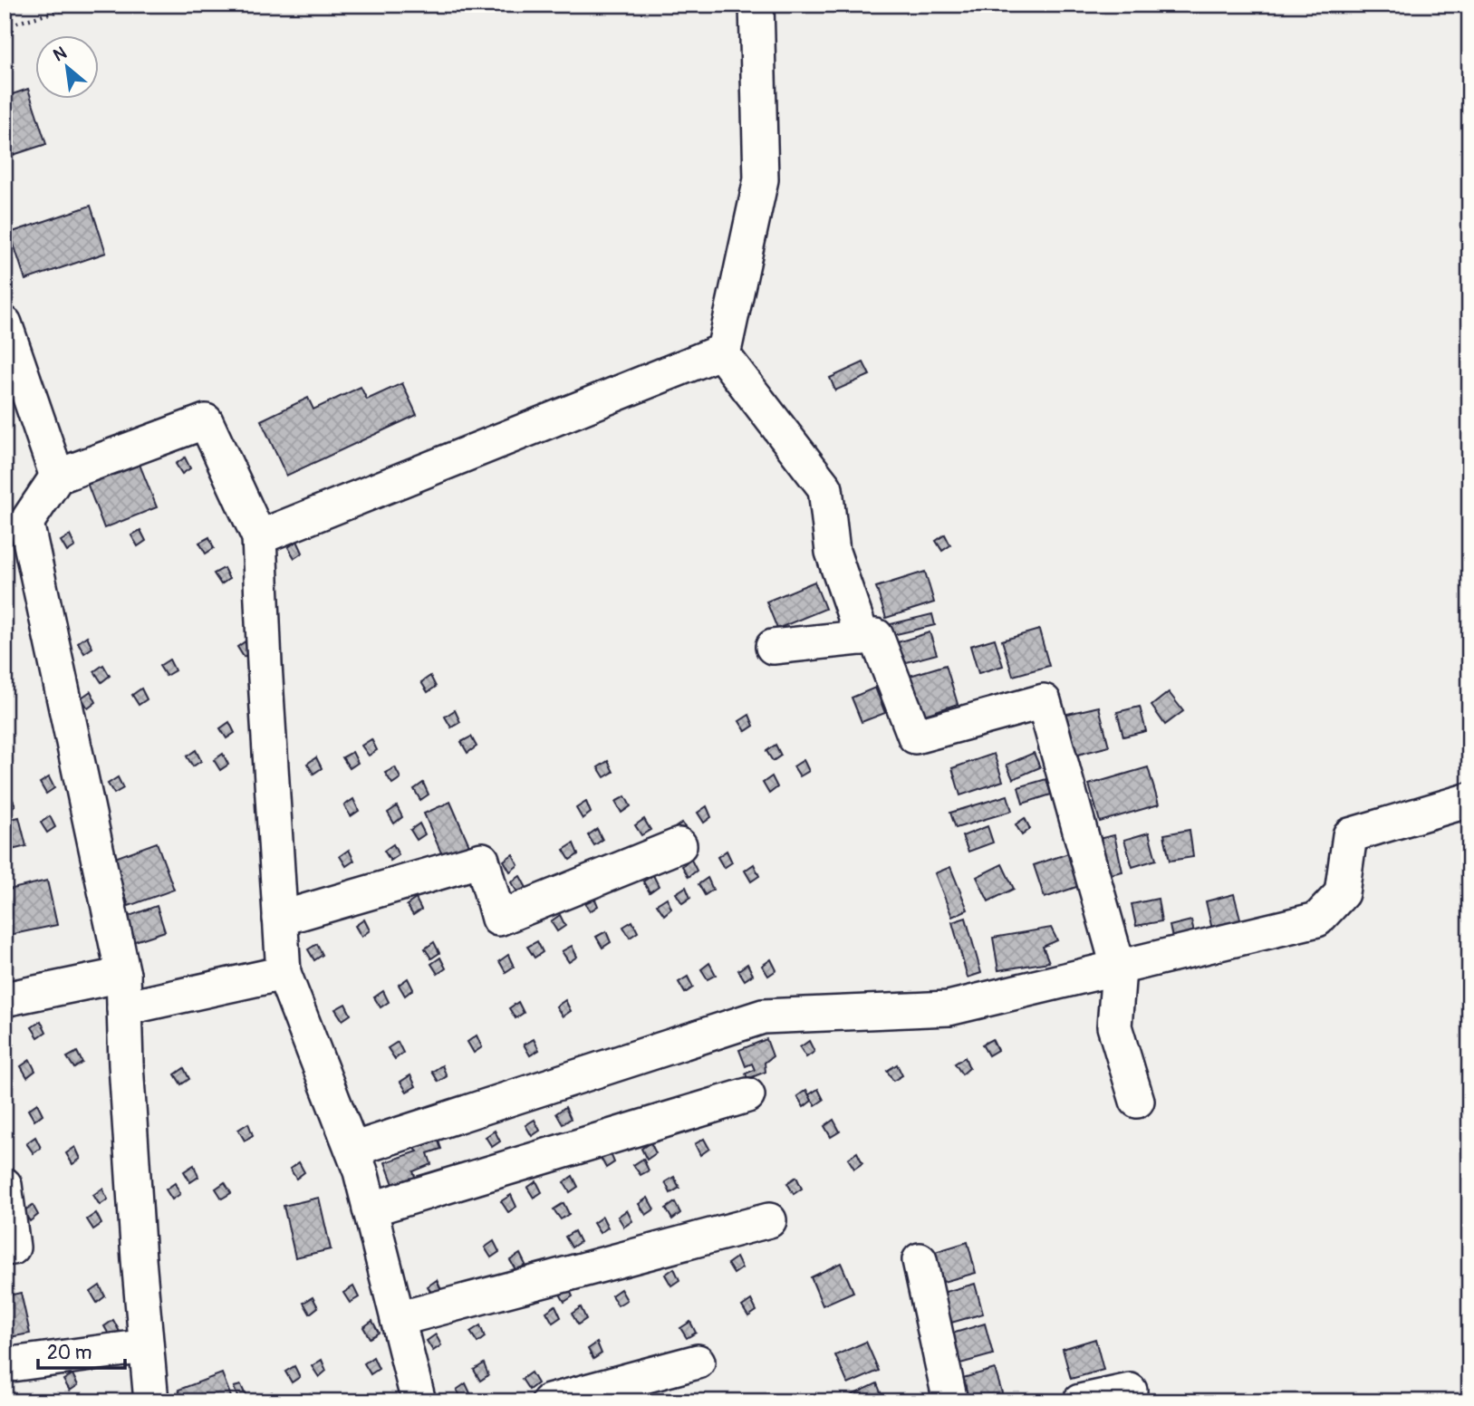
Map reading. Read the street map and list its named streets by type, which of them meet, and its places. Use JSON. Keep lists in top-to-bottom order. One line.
{"scale_bar":"20 m","north":"top left"}
